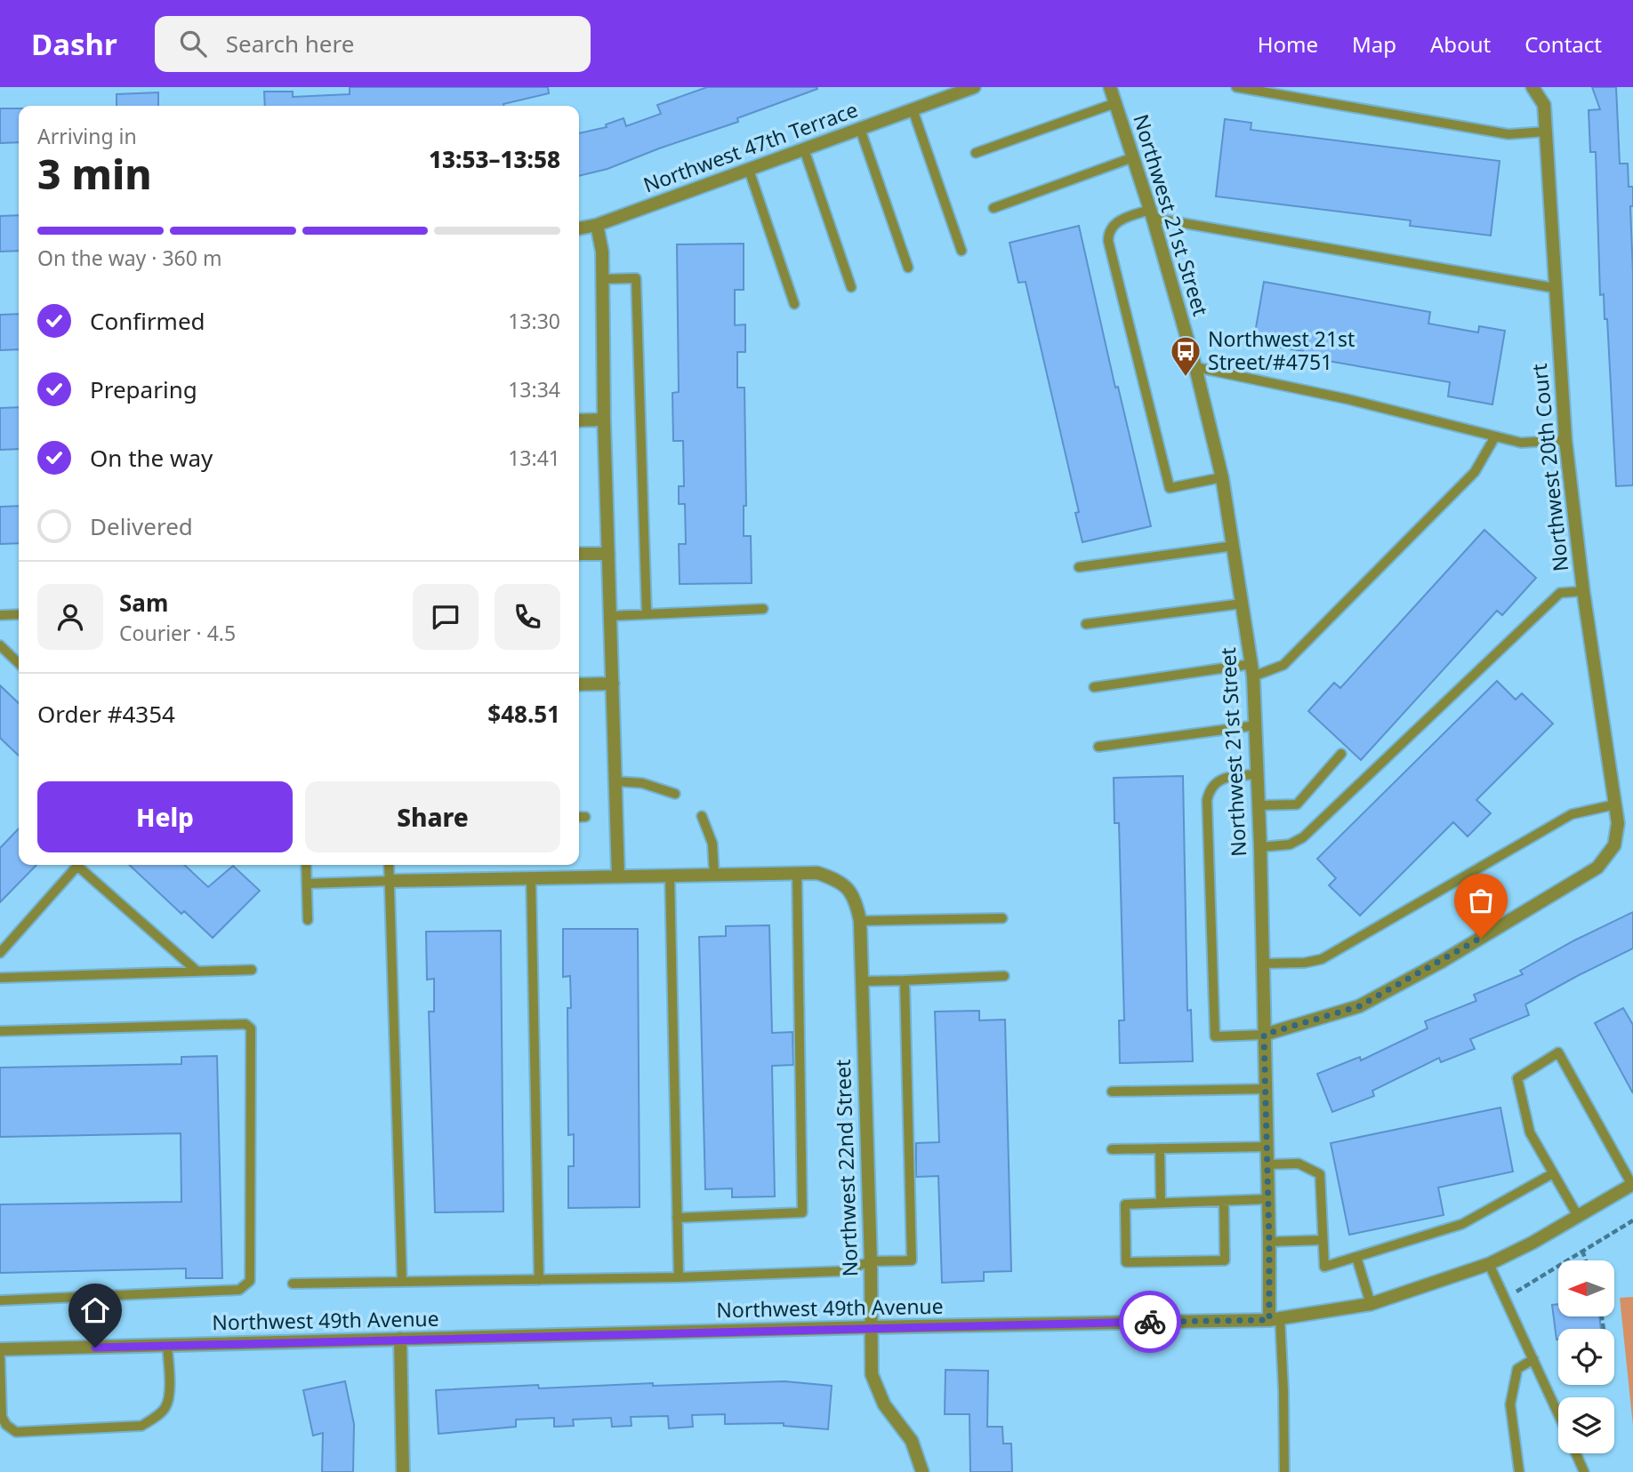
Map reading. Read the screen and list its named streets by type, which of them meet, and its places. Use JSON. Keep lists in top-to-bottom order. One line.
{"streets":{"street":["Northwest 47th Terrace","Northwest 21st Street","Northwest 20th Court","Northwest 22nd Street","Northwest 49th Avenue"]},"crossings":[["Northwest 21st Street","Northwest 20th Court"],["Northwest 21st Street","Northwest 49th Avenue"],["Northwest 22nd Street","Northwest 49th Avenue"]],"places":{"bus stop":["Northwest 21st Street/#4751"]},"north":"left","page":{"header":"Dashr","search":"Search here","nav":["Home","Map","About","Contact"],"heading":["3 min","Arriving in","13:53–13:58"],"panel":["Sam","Courier · 4.5","Order #4354","$48.51"],"bar":"On the way · 360 m","list":[["Confirmed","13:30"],["Preparing","13:34"],["On the way","13:41"],"Delivered"],"buttons":["Help","Share"]}}
